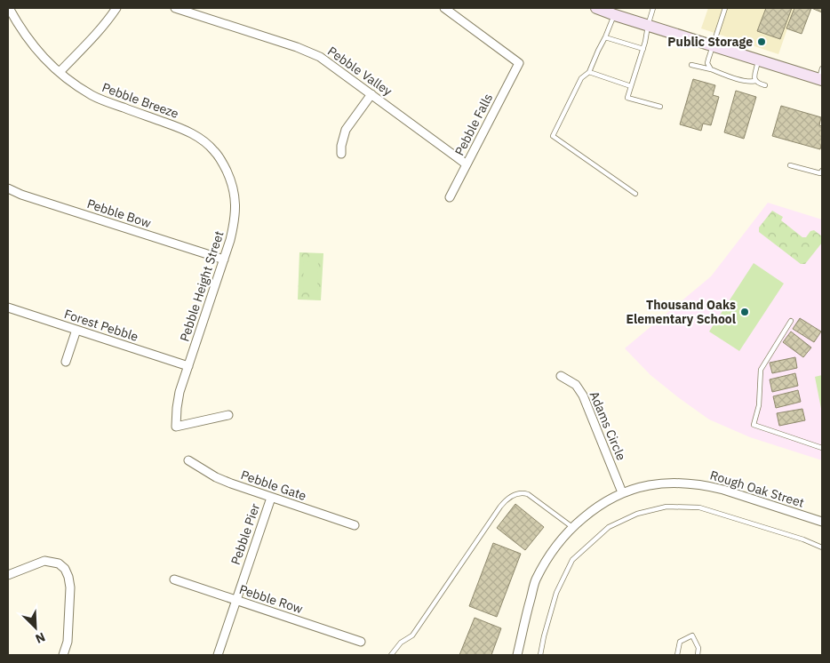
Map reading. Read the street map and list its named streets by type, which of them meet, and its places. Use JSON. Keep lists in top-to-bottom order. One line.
{"streets":{"street":["Pebble Valley","Pebble Breeze","Pebble Falls","Pebble Bow","Pebble Height Street","Forest Pebble","Adams Circle","Pebble Gate","Rough Oak Street","Pebble Pier","Pebble Row"]},"crossings":[["Pebble Valley","Pebble Falls"],["Pebble Breeze","Pebble Height Street"],["Pebble Bow","Pebble Height Street"],["Pebble Height Street","Forest Pebble"],["Adams Circle","Rough Oak Street"],["Pebble Gate","Pebble Pier"],["Pebble Pier","Pebble Row"]],"places":["Public Storage","Thousand Oaks Elementary School"],"north":"bottom right"}
